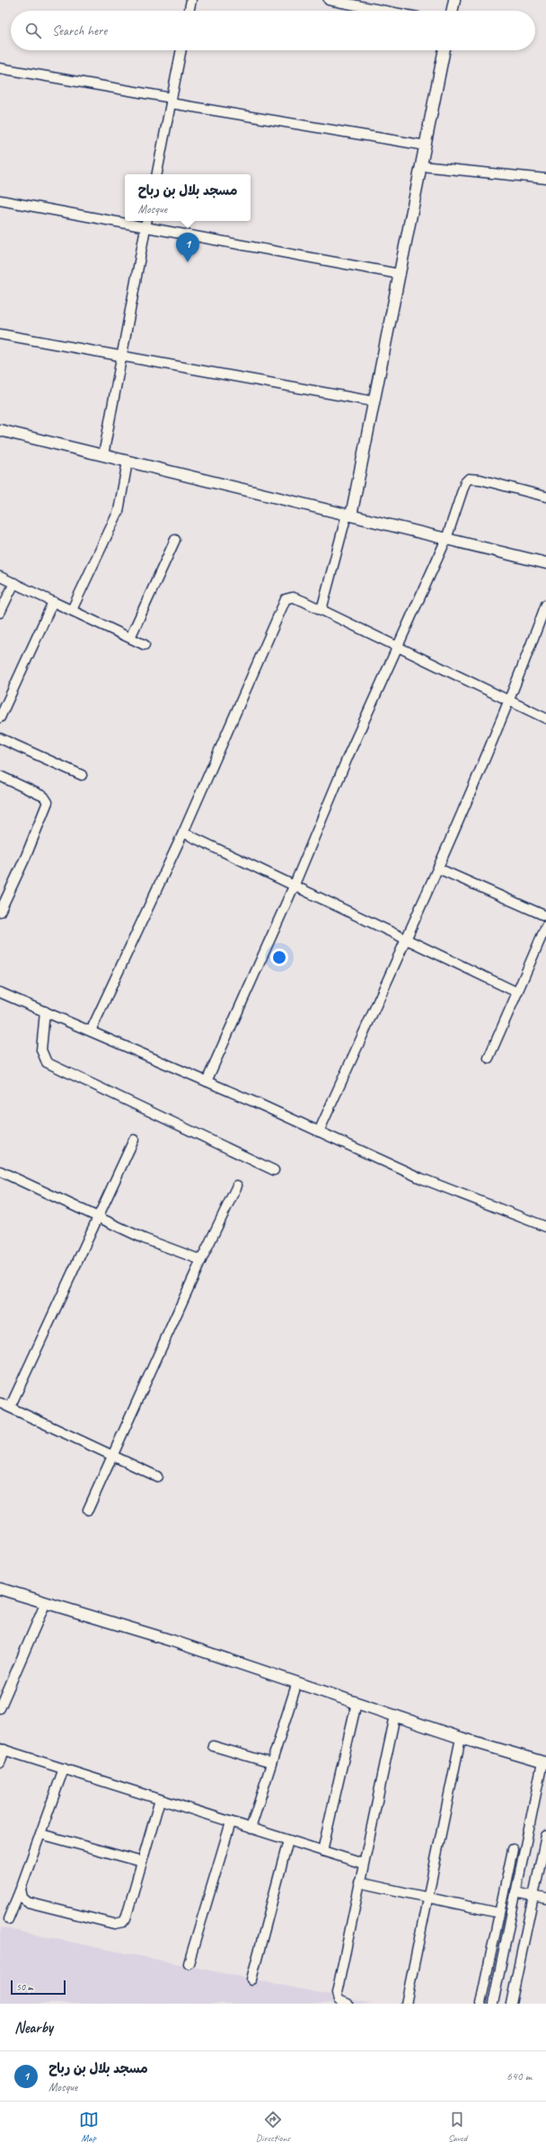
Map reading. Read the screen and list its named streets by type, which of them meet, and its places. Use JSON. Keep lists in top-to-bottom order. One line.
{"scale_bar":"50 m","page":{"search":"Search here","popup":["مسجد بلال بن رباح","Mosque"],"pins":"1","scale":"50 m","heading":"Nearby","list":[{"mark":"1","name":"مسجد بلال بن رباح","note":"Mosque","value":"640 m"}],"nav":["Map","Directions","Saved"]}}
